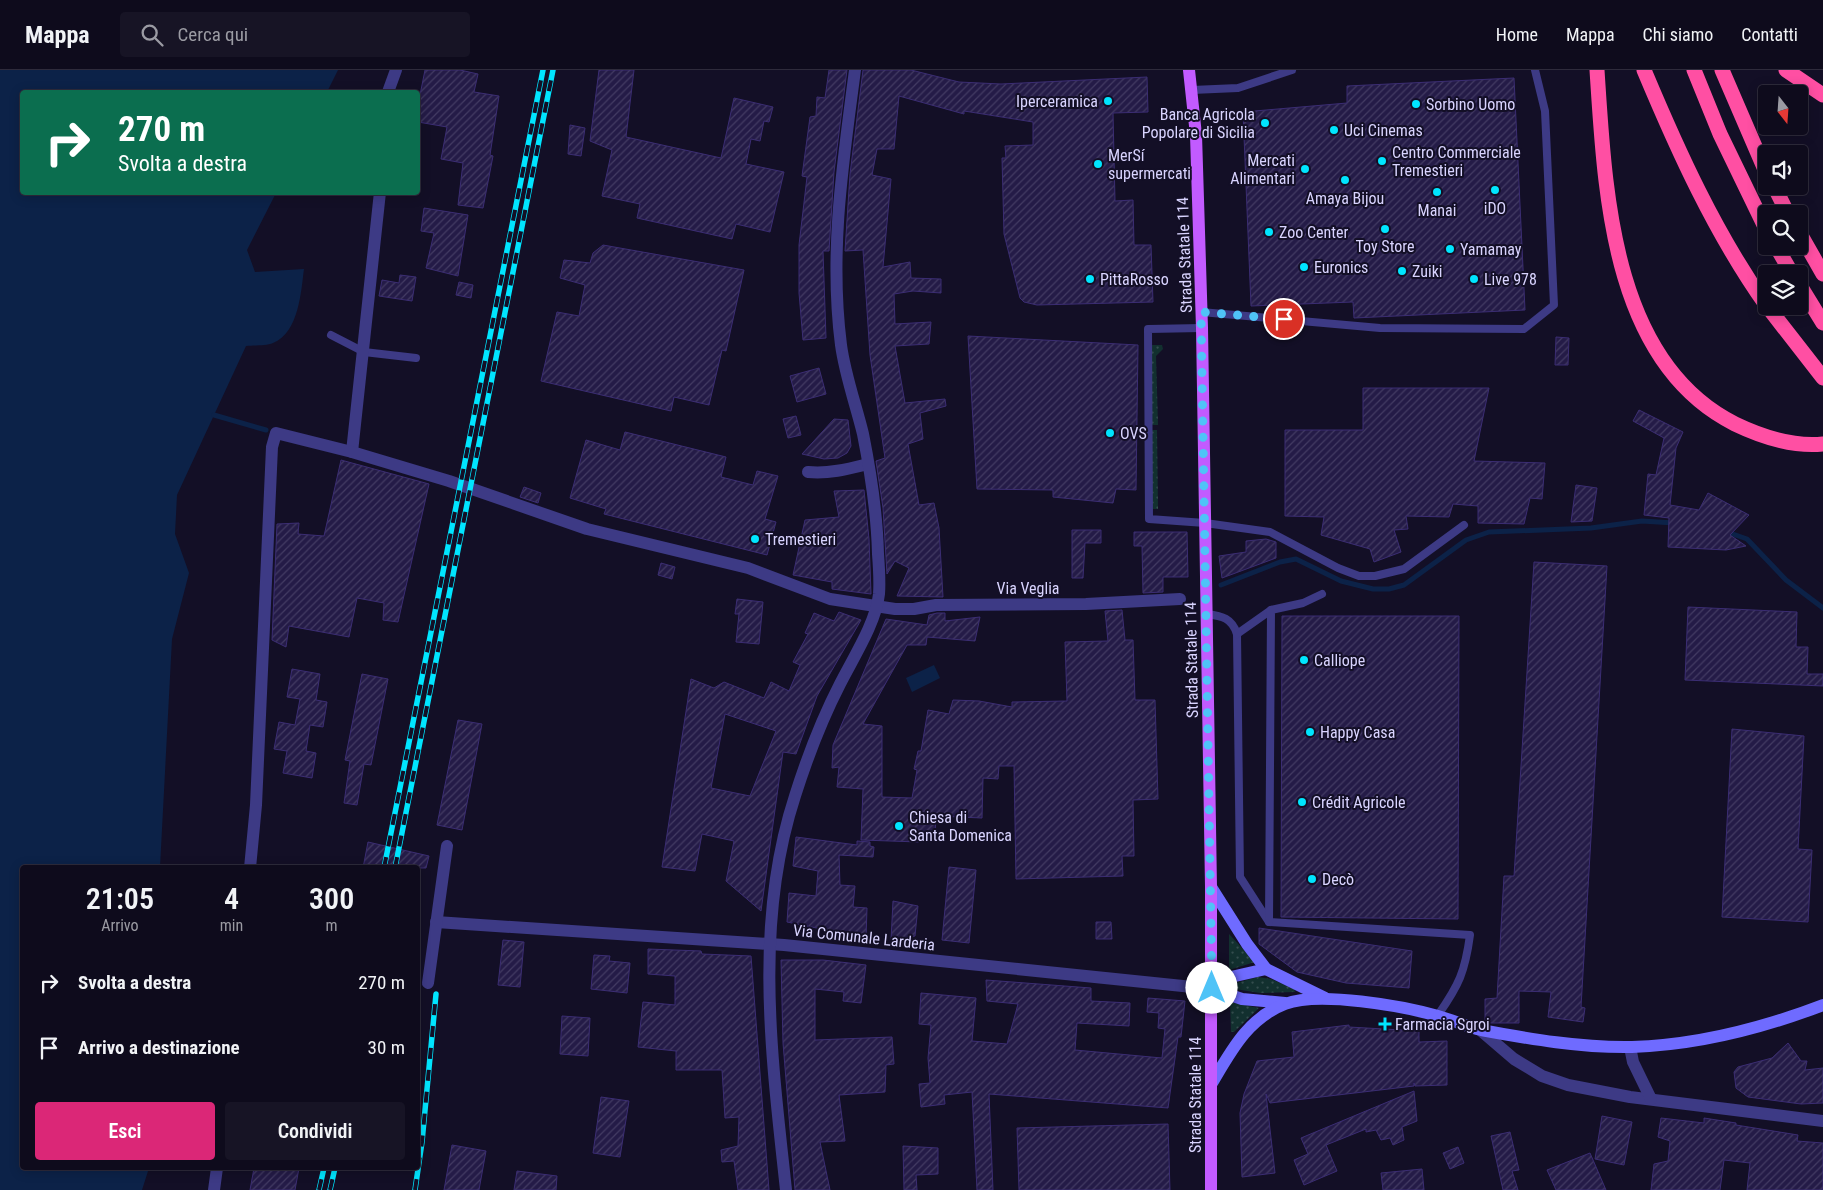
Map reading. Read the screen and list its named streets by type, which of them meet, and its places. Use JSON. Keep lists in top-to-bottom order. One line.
{"streets":{"main road":["Strada Statale 114"],"street":["Via Veglia","Via Comunale Larderia"]},"crossings":[["Strada Statale 114","Via Comunale Larderia"]],"places":{"other":["Iperceramica","Sorbino Uomo","Banca Agricola Popolare di Sicilia","Uci Cinemas","Centro Commerciale Tremestieri","MerSí supermercati","Mercati Alimentari","Amaya Bijou","iDO","Manai","Toy Store","Zoo Center","Yamamay","Euronics","Zuiki","PittaRosso","Live 978","OVS","Tremestieri","Calliope","Happy Casa","Crédit Agricole","Chiesa di Santa Domenica","Decò"],"health":["Farmacia Sgroi"]},"north":"bottom","page":{"header":"Mappa","search":"Cerca qui","nav":["Home","Mappa","Chi siamo","Contatti"],"turn":["270 m","Svolta a destra"],"eta":["21:05","Arrivo","4","min","300","m"],"list":[{"name":"Svolta a destra","value":"270 m"},{"name":"Arrivo a destinazione","value":"30 m"}],"buttons":["Esci","Condividi"]}}
